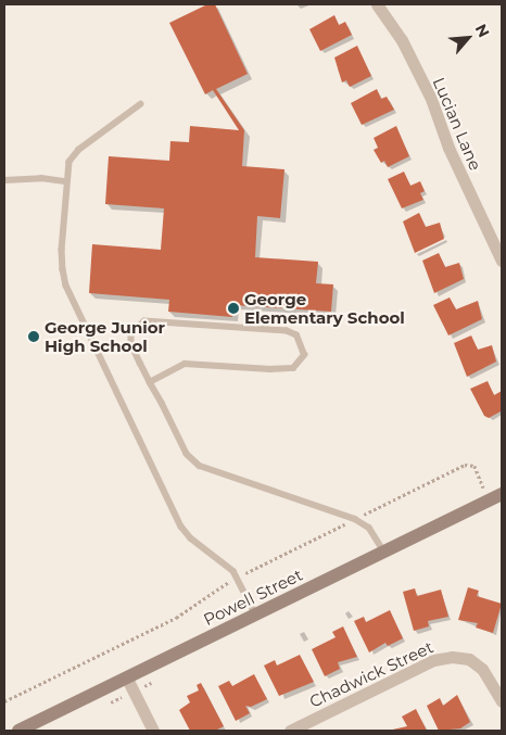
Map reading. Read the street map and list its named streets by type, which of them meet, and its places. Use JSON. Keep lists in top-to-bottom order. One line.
{"streets":{"street":["Lucian Lane","Powell Street","Chadwick Street"]},"places":["George Elementary School","George Junior High School"],"north":"top right"}
